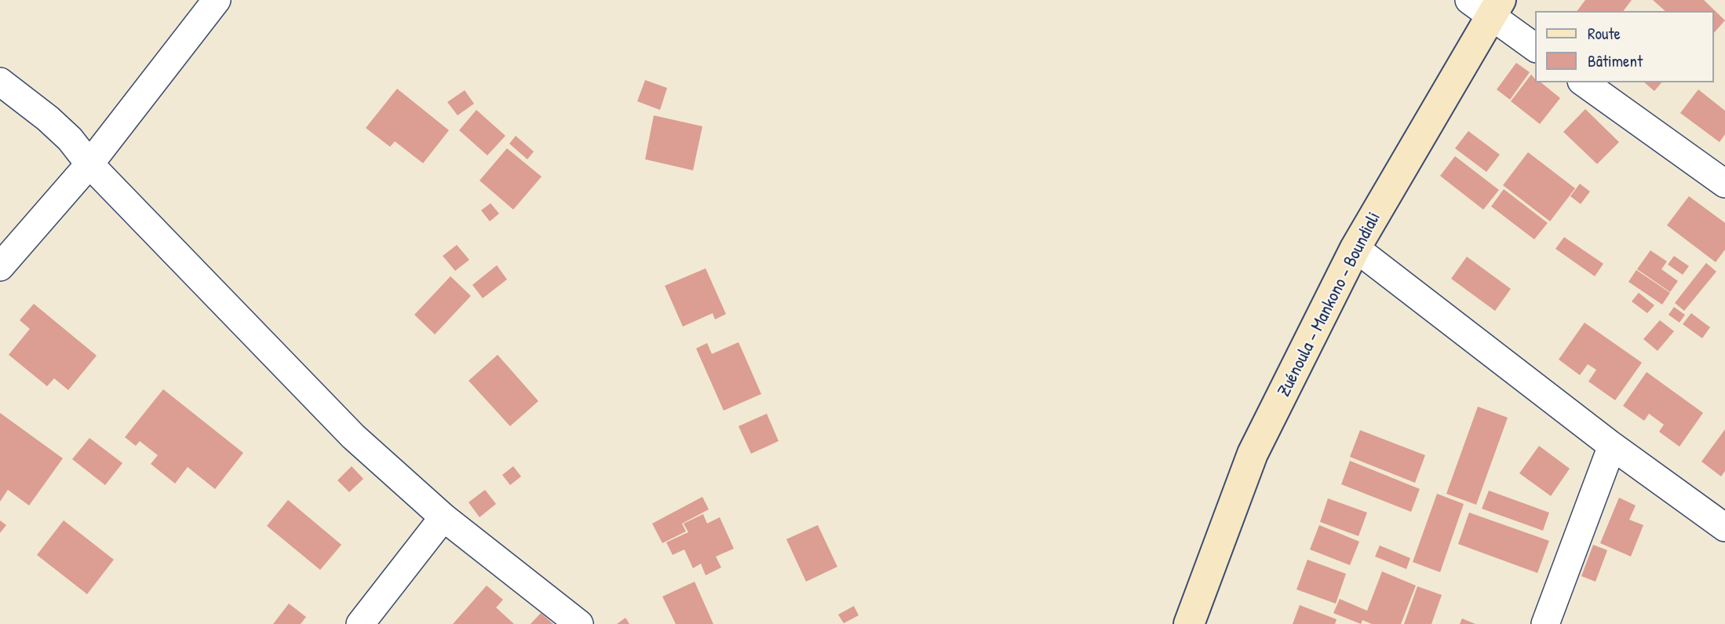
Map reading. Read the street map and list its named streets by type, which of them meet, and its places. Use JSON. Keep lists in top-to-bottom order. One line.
{"streets":{"main road":["Zuénoula - Mankono - Boundiali"]},"legend":["Route","Bâtiment"]}
